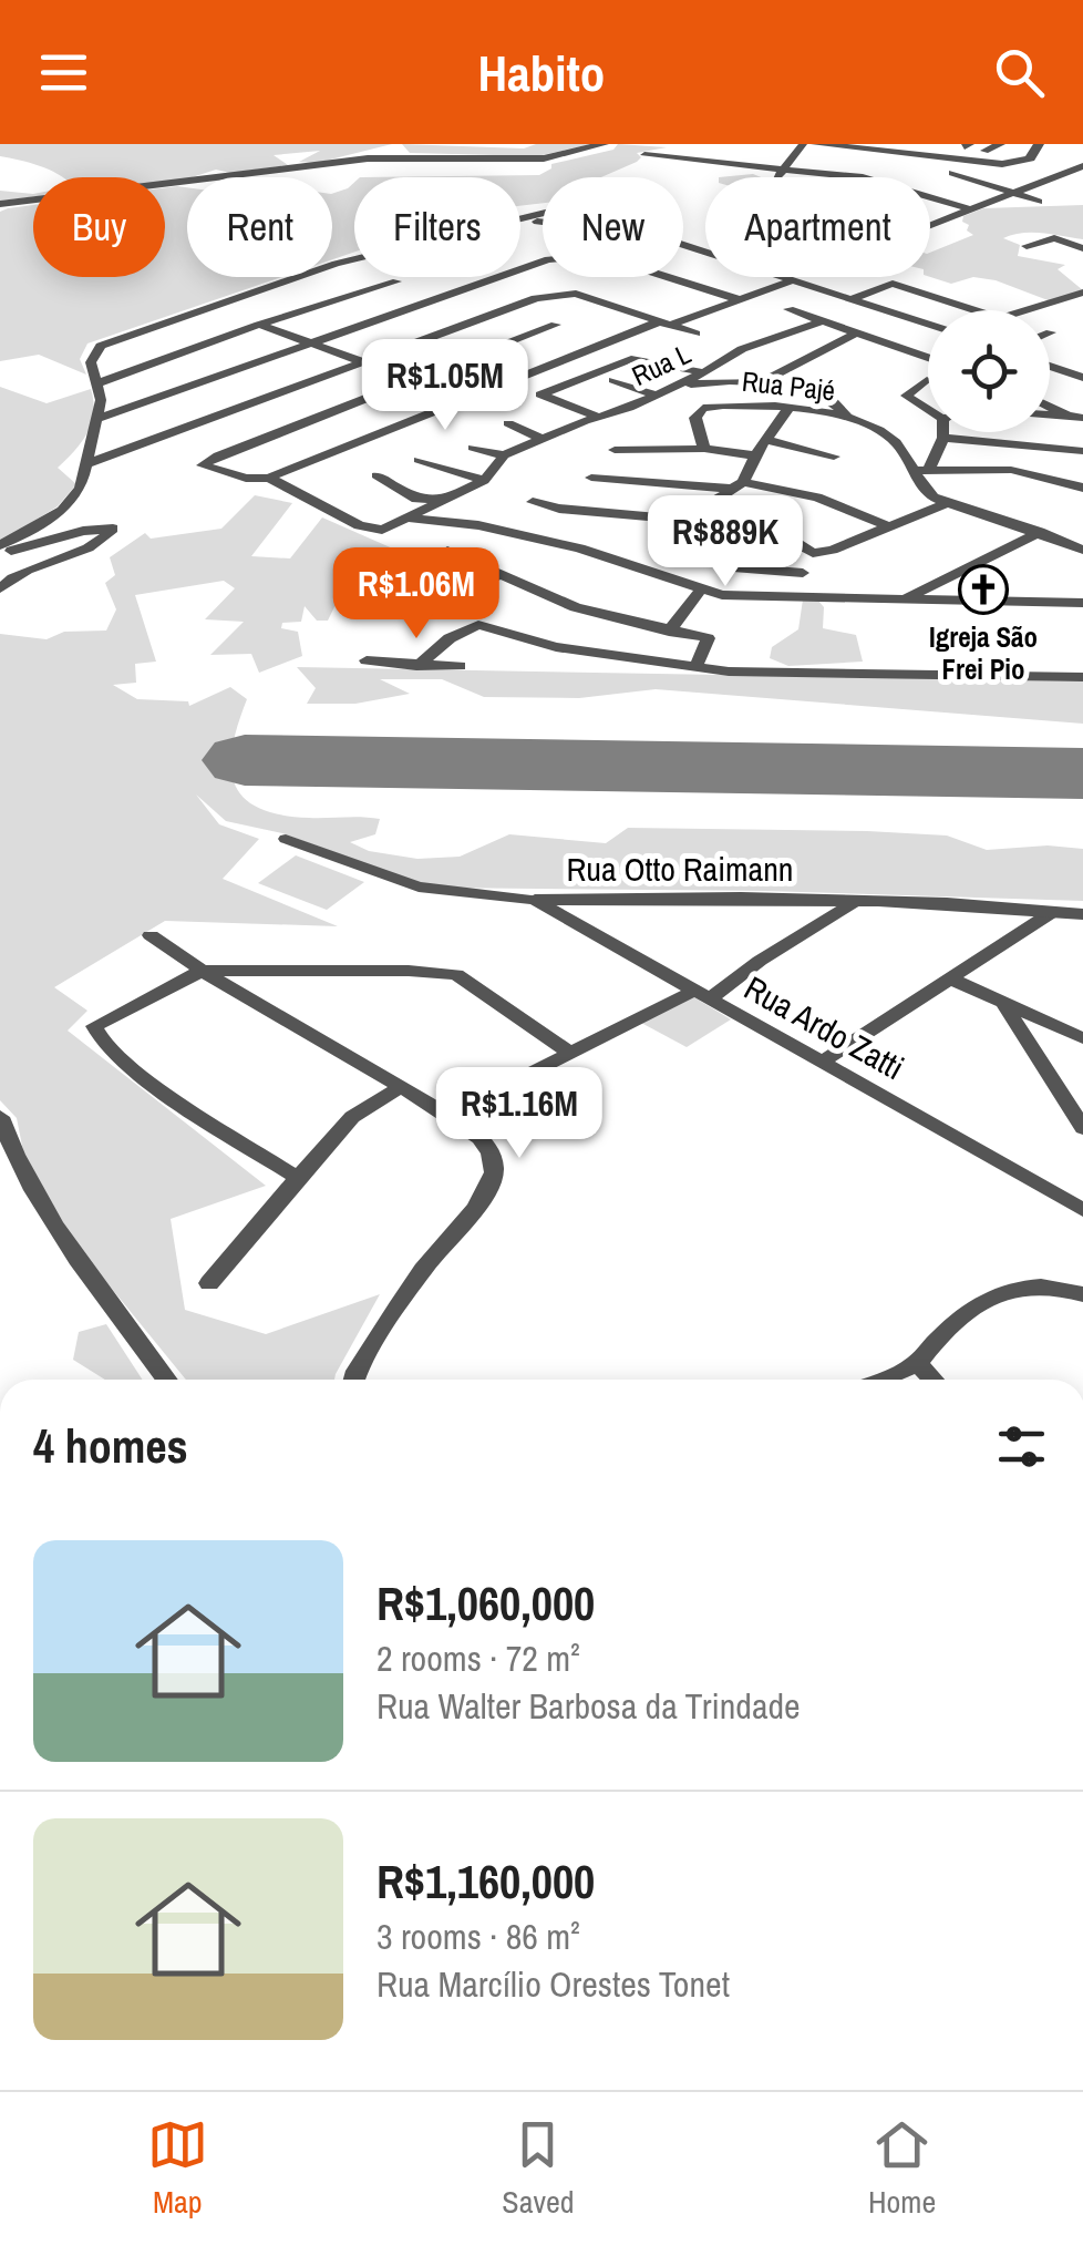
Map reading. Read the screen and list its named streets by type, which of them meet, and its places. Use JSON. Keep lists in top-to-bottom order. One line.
{"streets":{"street":["Rua L","Rua Pajé","Rua Otto Raimann","Rua Ardo Zatti"]},"crossings":[["Rua Otto Raimann","Rua Ardo Zatti"]],"places":{"church":["Igreja São Frei Pio"]},"page":{"header":"Habito","chip":["Buy","Rent","Filters","New","Apartment"],"price":["R$1.05M","R$889K","R$1.06M","R$1.16M"],"heading":"4 homes","list":[{"name":"R$1,060,000","note":"2 rooms · 72 m² · Rua Walter Barbosa da Trindade"},{"name":"R$1,160,000","note":"3 rooms · 86 m² · Rua Marcílio Orestes Tonet"}],"tabs":["Map","Saved","Home"]}}
